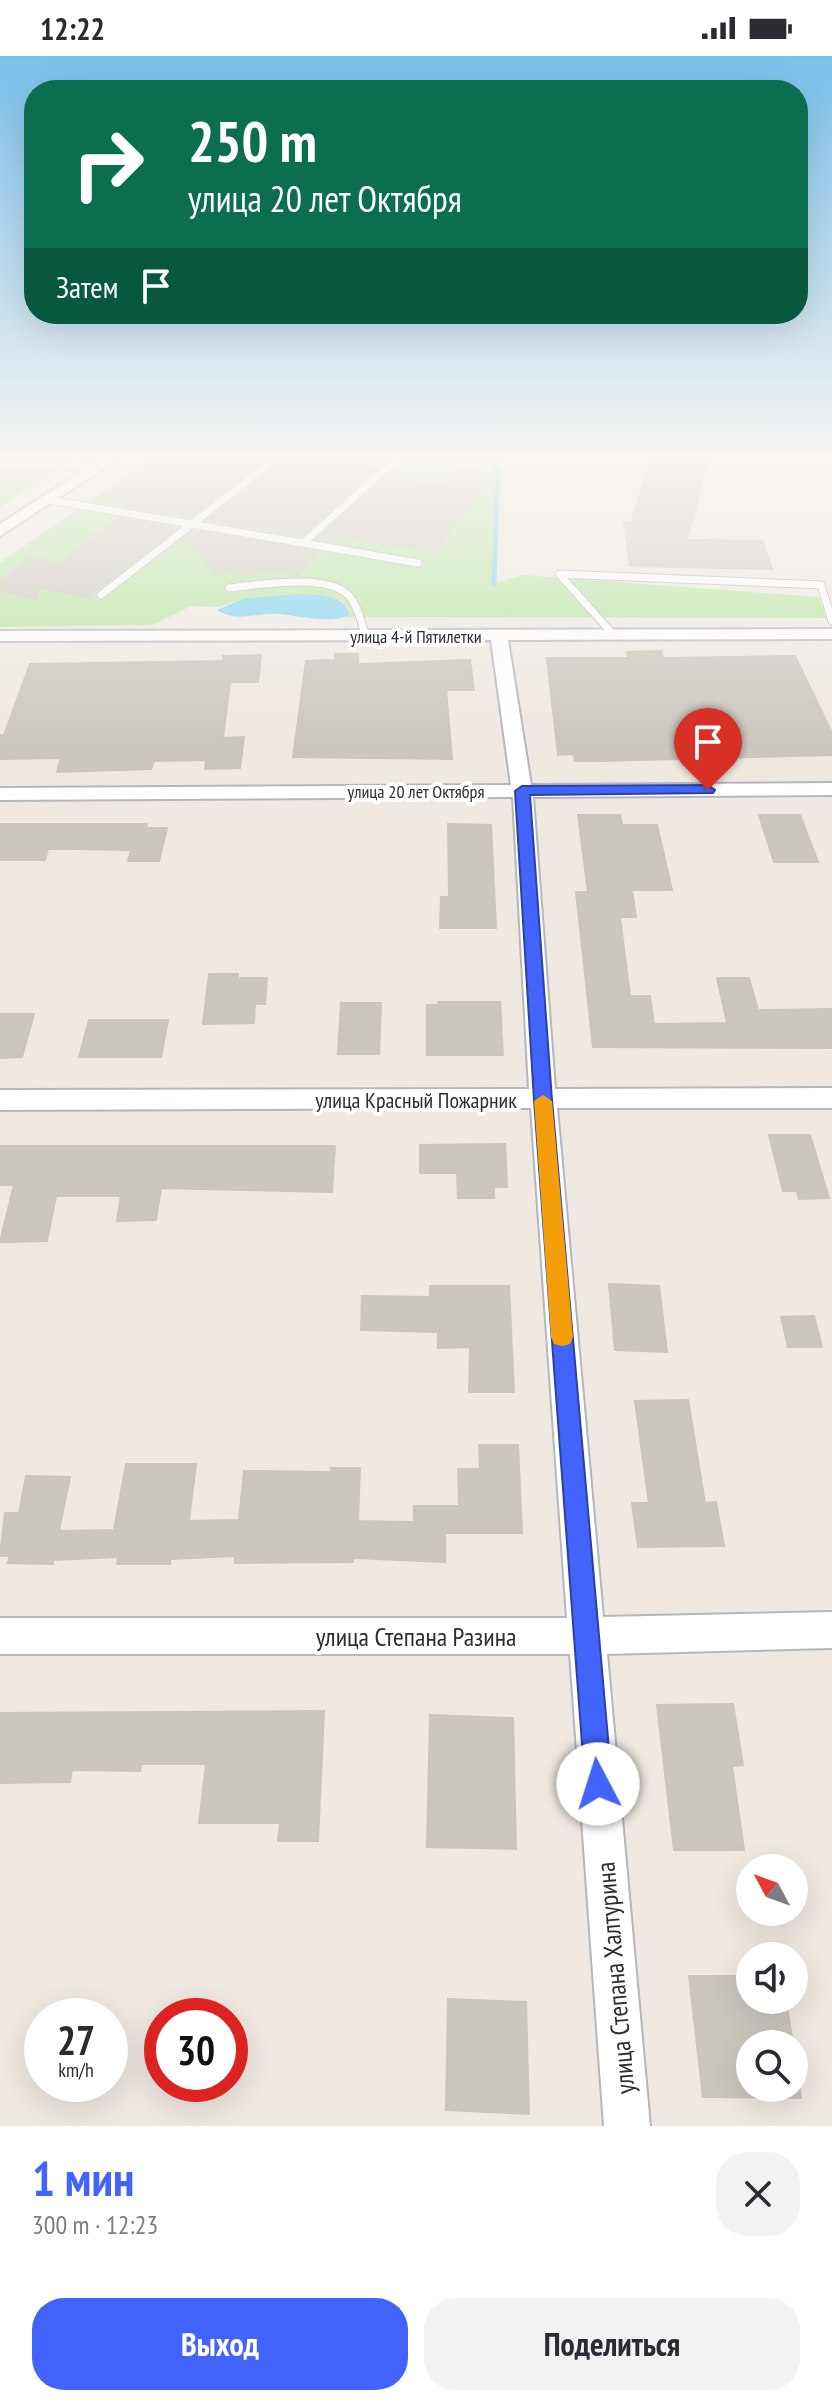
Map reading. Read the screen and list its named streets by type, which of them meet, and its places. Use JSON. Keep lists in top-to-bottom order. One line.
{"streets":{"street":["улица 4-й Пятилетки","улица 20 лет Октября","улица Красный Пожарник","улица Степана Разина","улица Степана Халтурина"]},"crossings":[["улица 4-й Пятилетки","улица Степана Халтурина"],["улица 20 лет Октября","улица Степана Халтурина"],["улица Красный Пожарник","улица Степана Халтурина"],["улица Степана Разина","улица Степана Халтурина"]],"north":"top left","page":{"status":"12:22","turn":["250 m","улица 20 лет Октября"],"then":"Затем","speed":"27 km/h","limit":"30","heading":["1 мин","300 m · 12:23"],"buttons":["Выход","Поделиться"]}}
